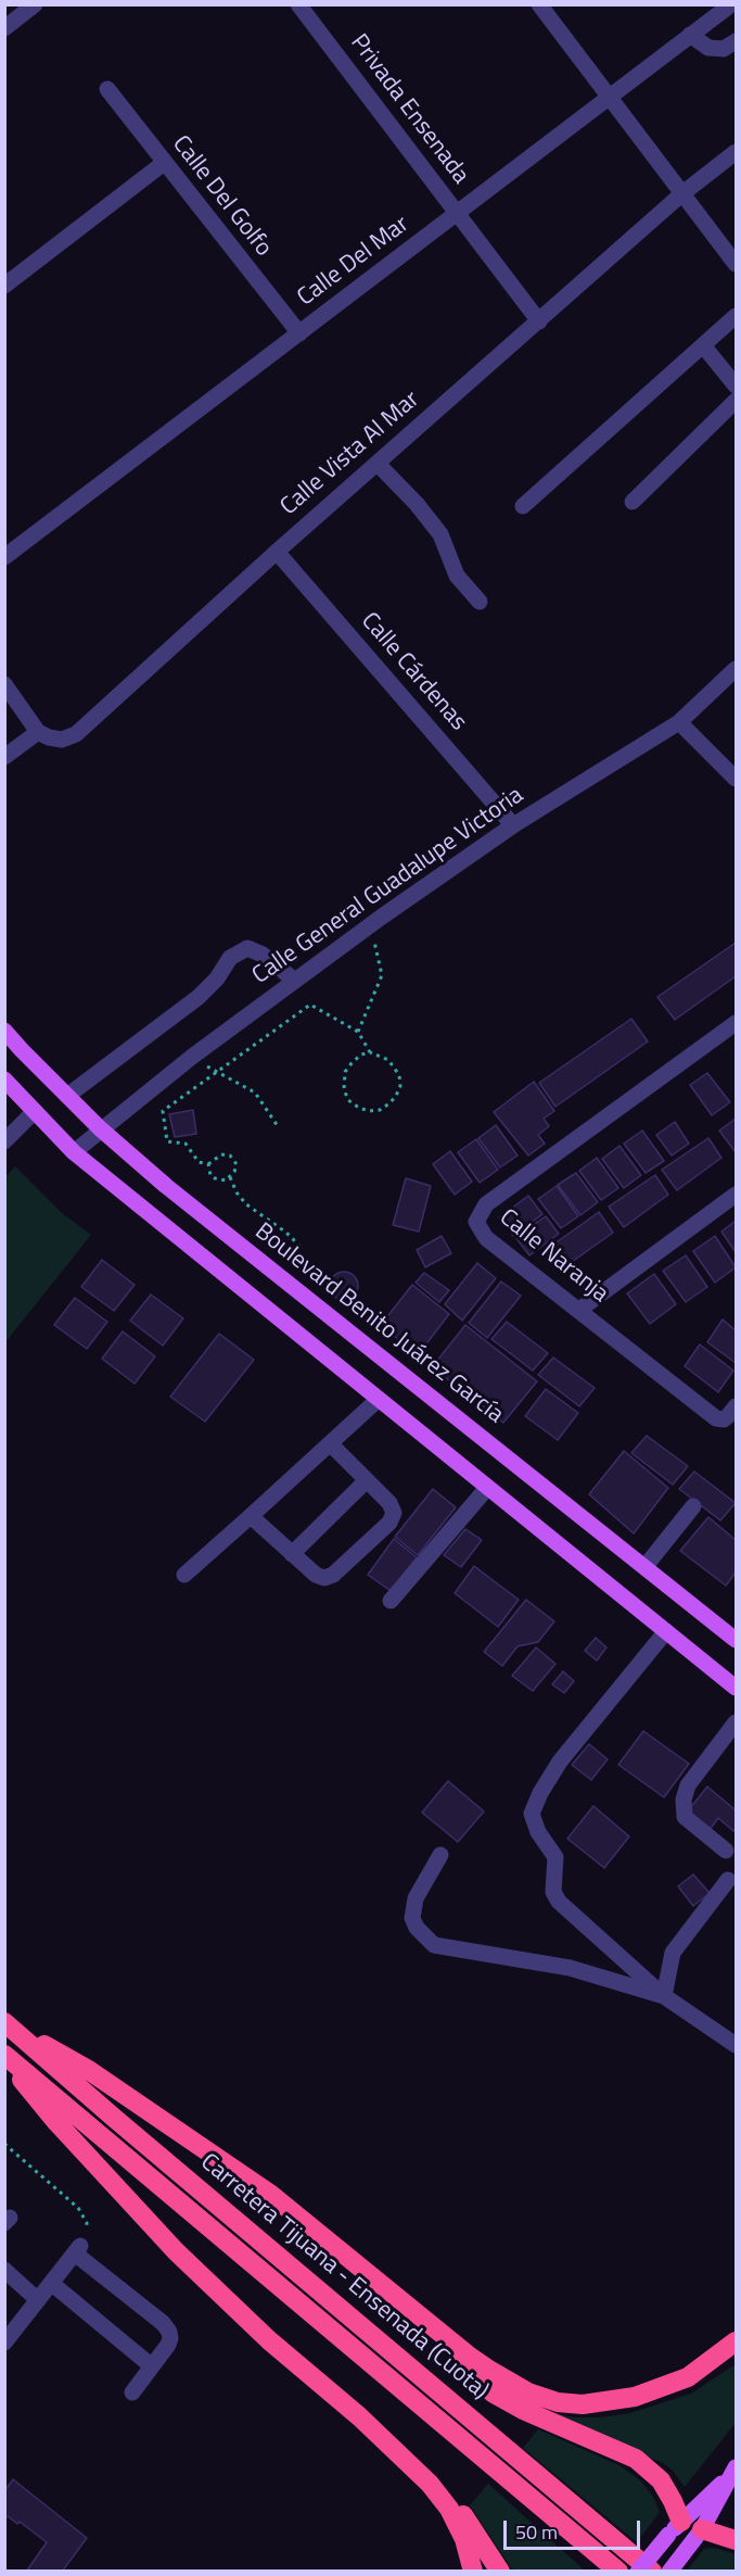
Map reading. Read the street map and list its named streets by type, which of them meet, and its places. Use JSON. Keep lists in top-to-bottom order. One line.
{"streets":{"highway":["Carretera Tijuana - Ensenada (Cuota)"],"main road":["Boulevard Benito Juárez García"],"street":["Privada Ensenada","Calle Del Golfo","Calle Del Mar","Calle Vista Al Mar","Calle Cárdenas","Calle General Guadalupe Victoria","Calle Naranja"]},"crossings":[["Privada Ensenada","Calle Del Mar"],["Privada Ensenada","Calle Vista Al Mar"],["Calle Del Golfo","Calle Del Mar"],["Calle Vista Al Mar","Calle Cárdenas"],["Calle Cárdenas","Calle General Guadalupe Victoria"],["Calle General Guadalupe Victoria","Boulevard Benito Juárez García"]],"scale_bar":"50 m"}
